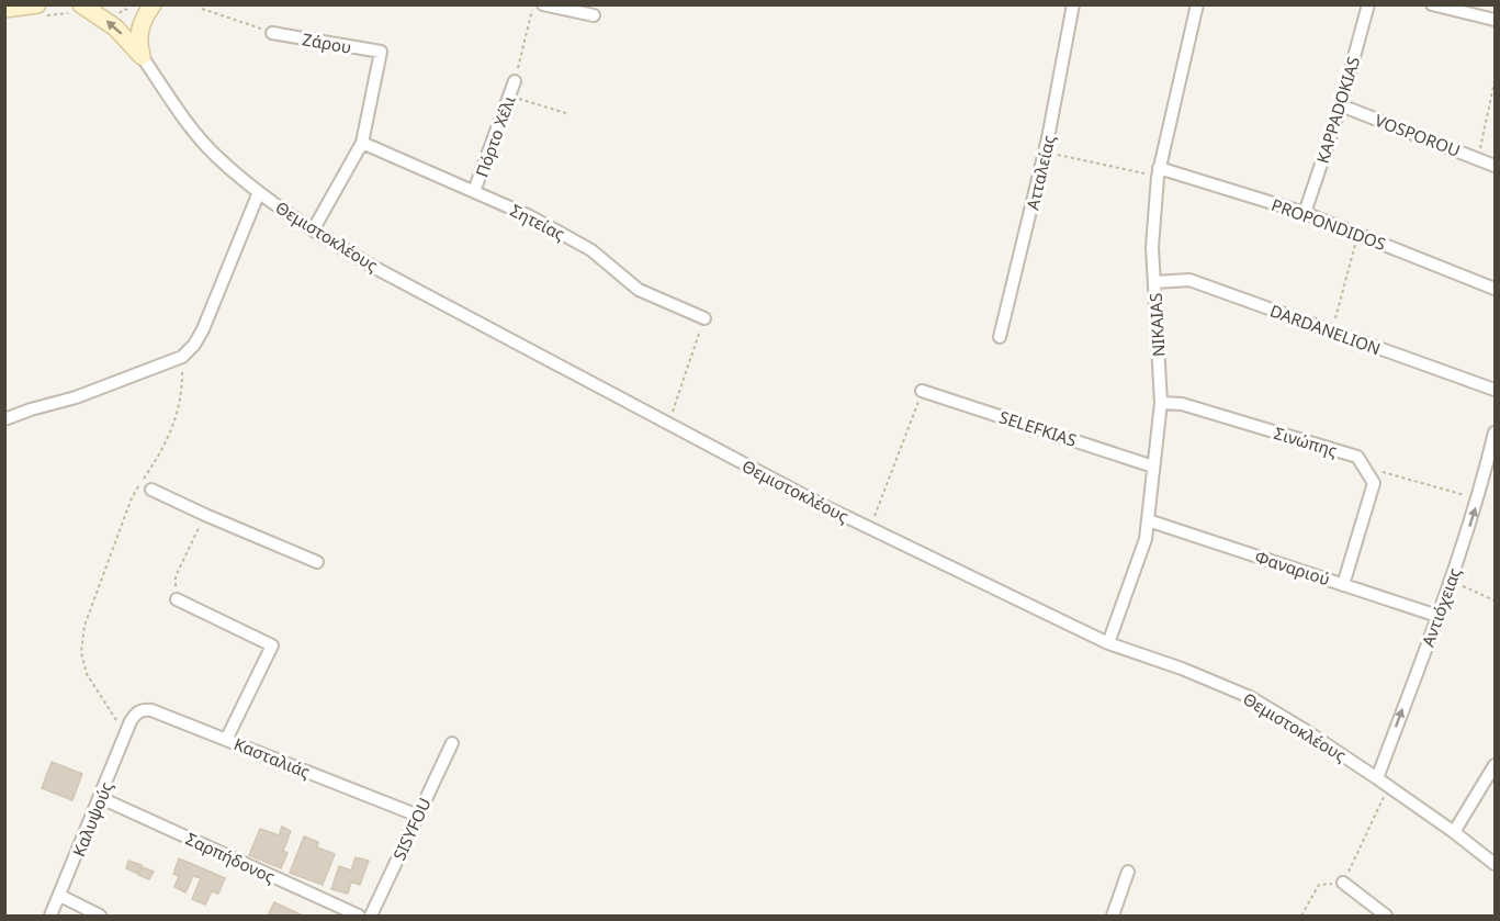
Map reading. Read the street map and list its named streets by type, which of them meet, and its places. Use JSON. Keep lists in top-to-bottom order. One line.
{"streets":{"street":["Ζάρου","KAPPADOKIAS","VOSPOROU","Πόρτο Χέλι","Ατταλείας","Σητείας","PROPONDIDOS","Θεμιστοκλέους","NIKAIAS","DARDANELION","SELEFKIAS","Σινώπης","Φαναριού","Αντιόχειας","Κασταλιάς","Καλυψούς","SISYFOU","Σαρπήδονος"]},"crossings":[["Ζάρου","Σητείας"],["KAPPADOKIAS","VOSPOROU"],["KAPPADOKIAS","PROPONDIDOS"],["Πόρτο Χέλι","Σητείας"],["PROPONDIDOS","NIKAIAS"],["Θεμιστοκλέους","NIKAIAS"],["Θεμιστοκλέους","Αντιόχειας"],["NIKAIAS","DARDANELION"],["NIKAIAS","SELEFKIAS"],["NIKAIAS","Σινώπης"],["NIKAIAS","Φαναριού"],["Φαναριού","Αντιόχειας"],["Κασταλιάς","Καλυψούς"],["Κασταλιάς","SISYFOU"],["Καλυψούς","Σαρπήδονος"]]}
